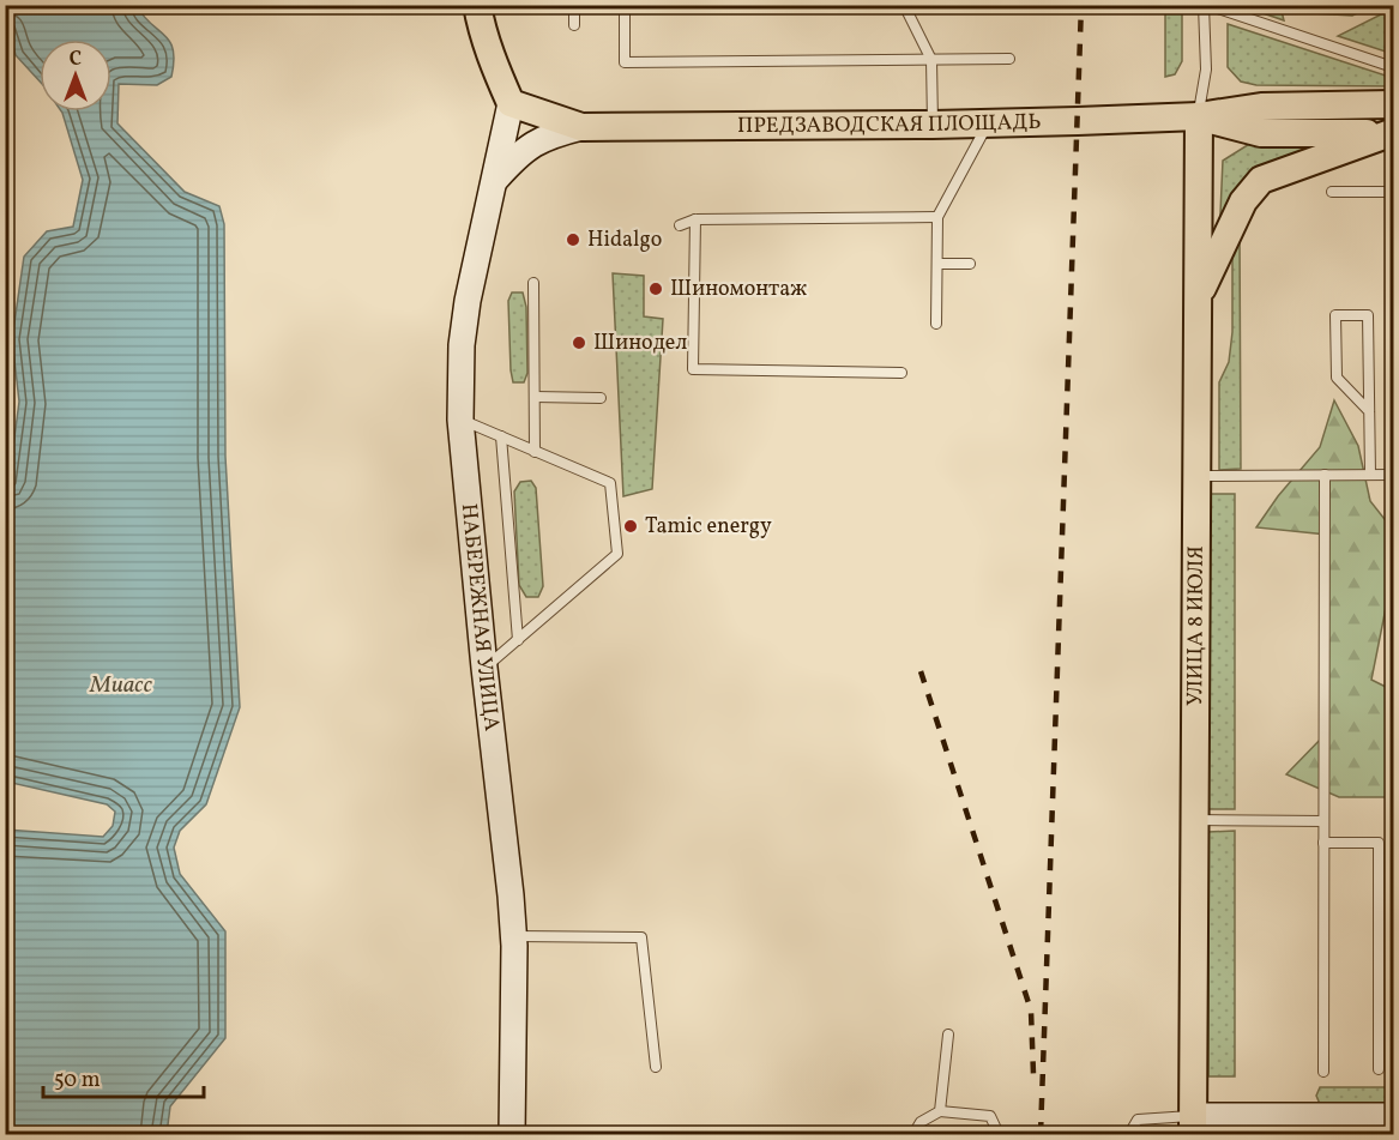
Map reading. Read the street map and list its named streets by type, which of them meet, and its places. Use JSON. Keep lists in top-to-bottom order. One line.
{"streets":{"main road":["ПРЕДЗАВОДСКАЯ ПЛОЩАДЬ","УЛИЦА 8 ИЮЛЯ"],"street":["НАБЕРЕЖНАЯ УЛИЦА"]},"crossings":[["ПРЕДЗАВОДСКАЯ ПЛОЩАДЬ","НАБЕРЕЖНАЯ УЛИЦА"],["ПРЕДЗАВОДСКАЯ ПЛОЩАДЬ","УЛИЦА 8 ИЮЛЯ"]],"water":["Миасс"],"places":["Hidalgo","Шиномонтаж","Шинодел","Tamic energy"],"scale_bar":"50 m","north":"top"}
